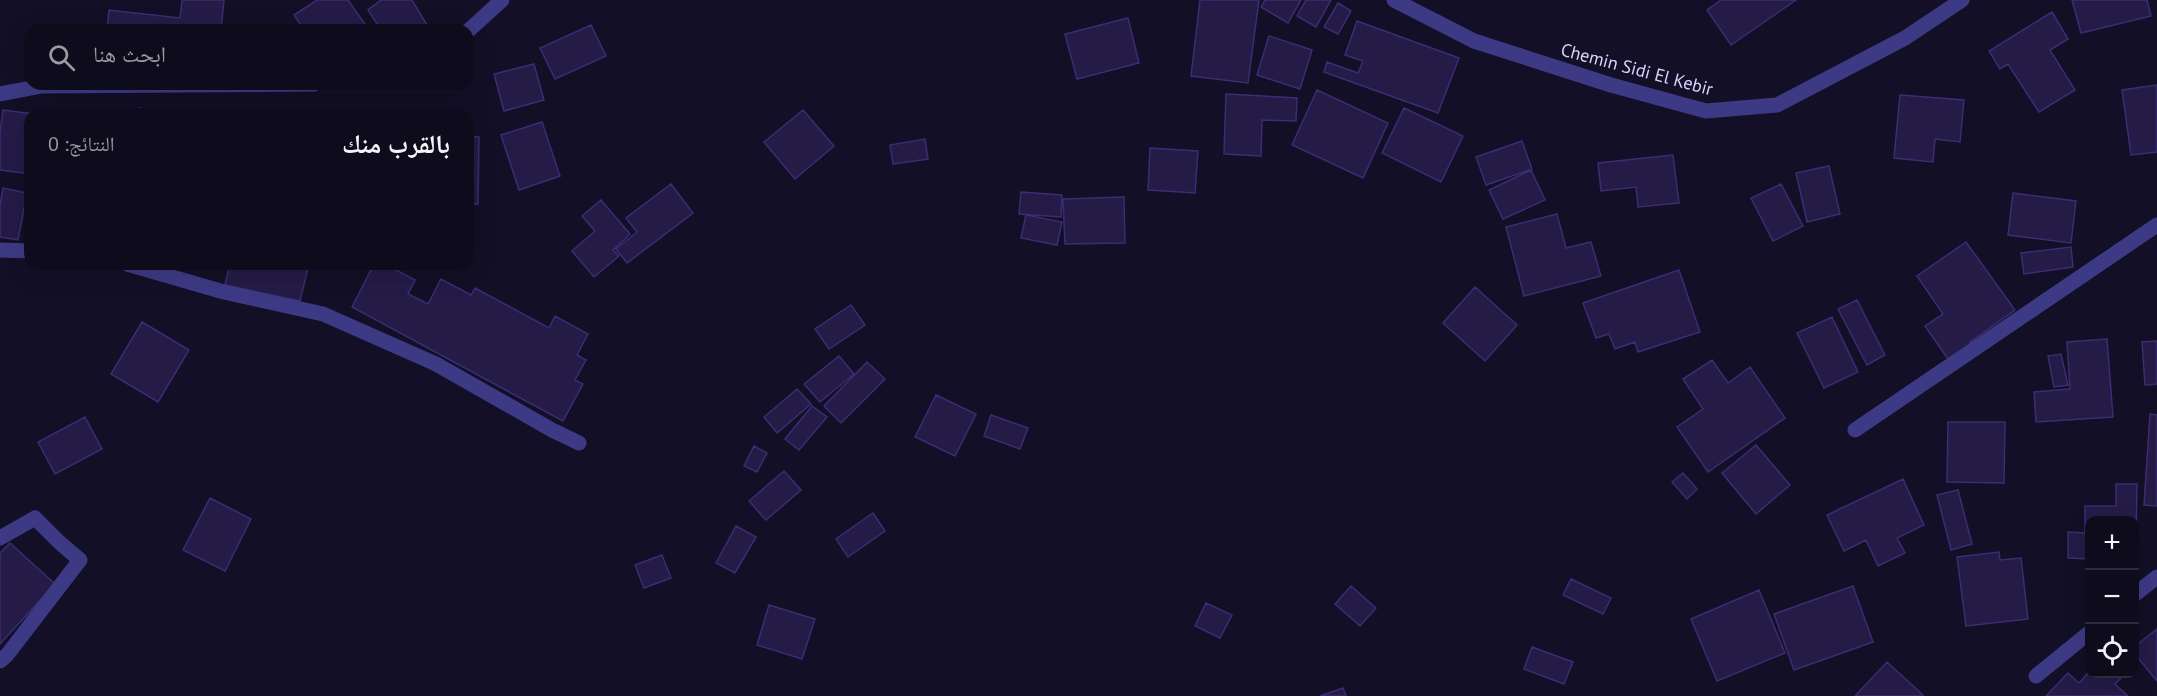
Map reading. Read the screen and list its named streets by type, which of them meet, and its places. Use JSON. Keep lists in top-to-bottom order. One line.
{"streets":{"street":["Chemin Sidi El Kebir"]},"page":{"search":"ابحث هنا","heading":["بالقرب منك","النتائج: 0"],"map_buttons":["+","−"]}}
